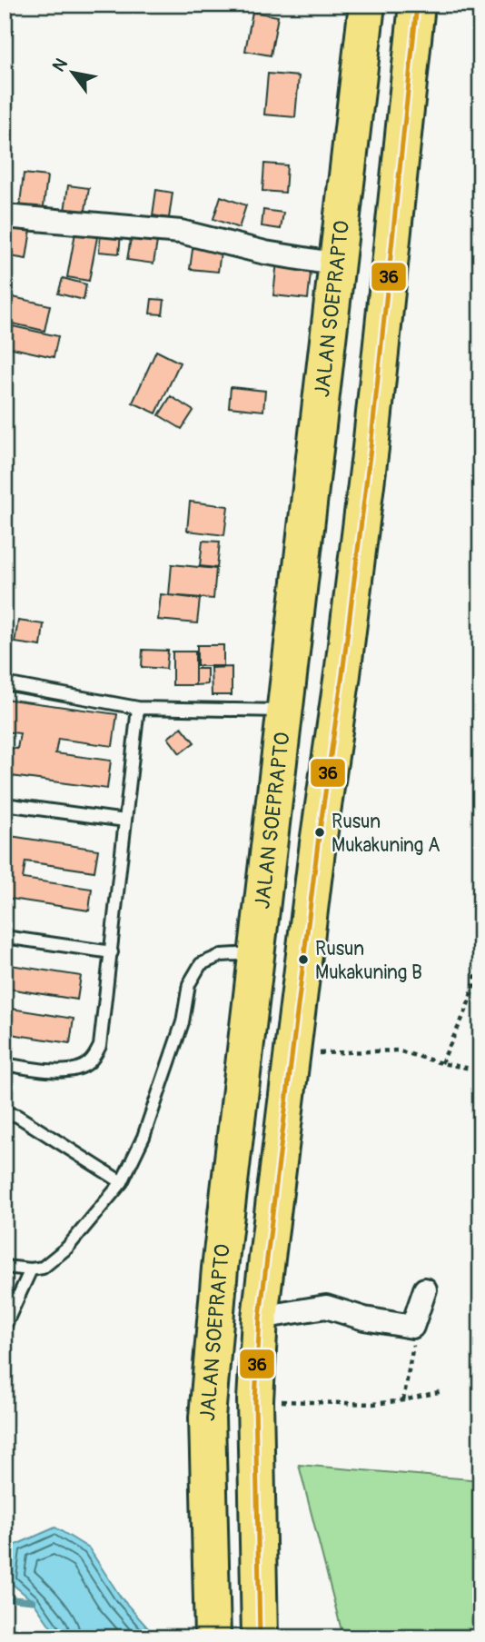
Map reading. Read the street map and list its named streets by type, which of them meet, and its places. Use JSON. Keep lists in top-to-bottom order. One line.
{"streets":{"highway":["JALAN SOEPRAPTO"]},"places":["Rusun Mukakuning A","Rusun Mukakuning B"],"lines":["transit line 36"],"north":"top left"}
